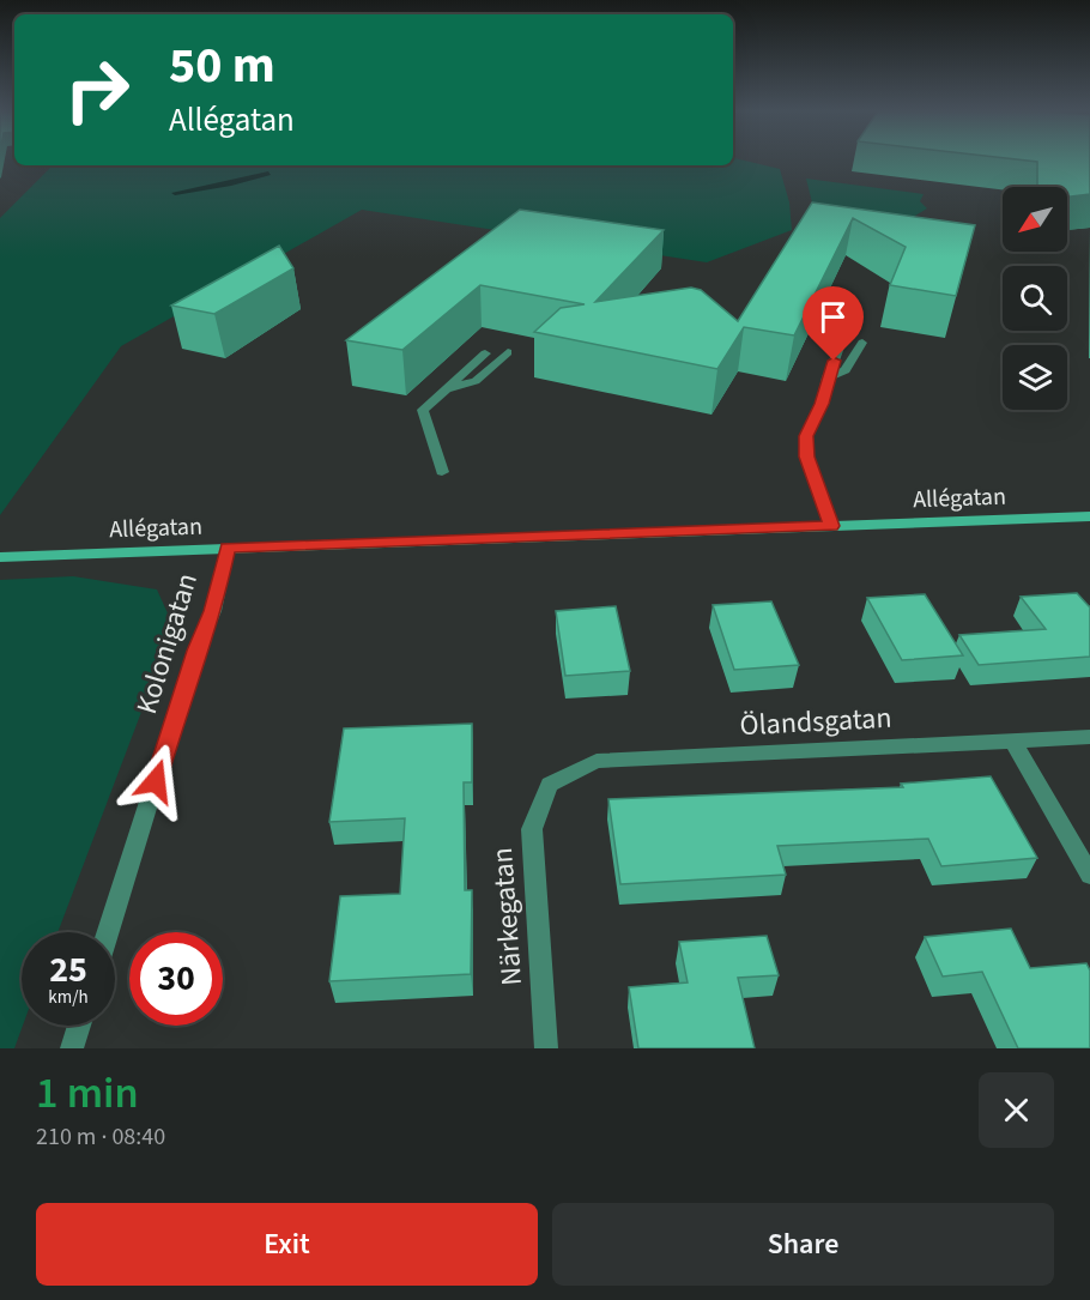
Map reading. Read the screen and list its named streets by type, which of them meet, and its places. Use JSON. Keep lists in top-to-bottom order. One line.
{"streets":{"street":["Allégatan","Kolonigatan","Ölandsgatan","Närkegatan"]},"crossings":[["Allégatan","Kolonigatan"],["Ölandsgatan","Närkegatan"]],"north":"bottom left","page":{"turn":["50 m","Allégatan"],"speed":"25 km/h","limit":"30","heading":["1 min","210 m · 08:40"],"buttons":["Exit","Share"]}}
